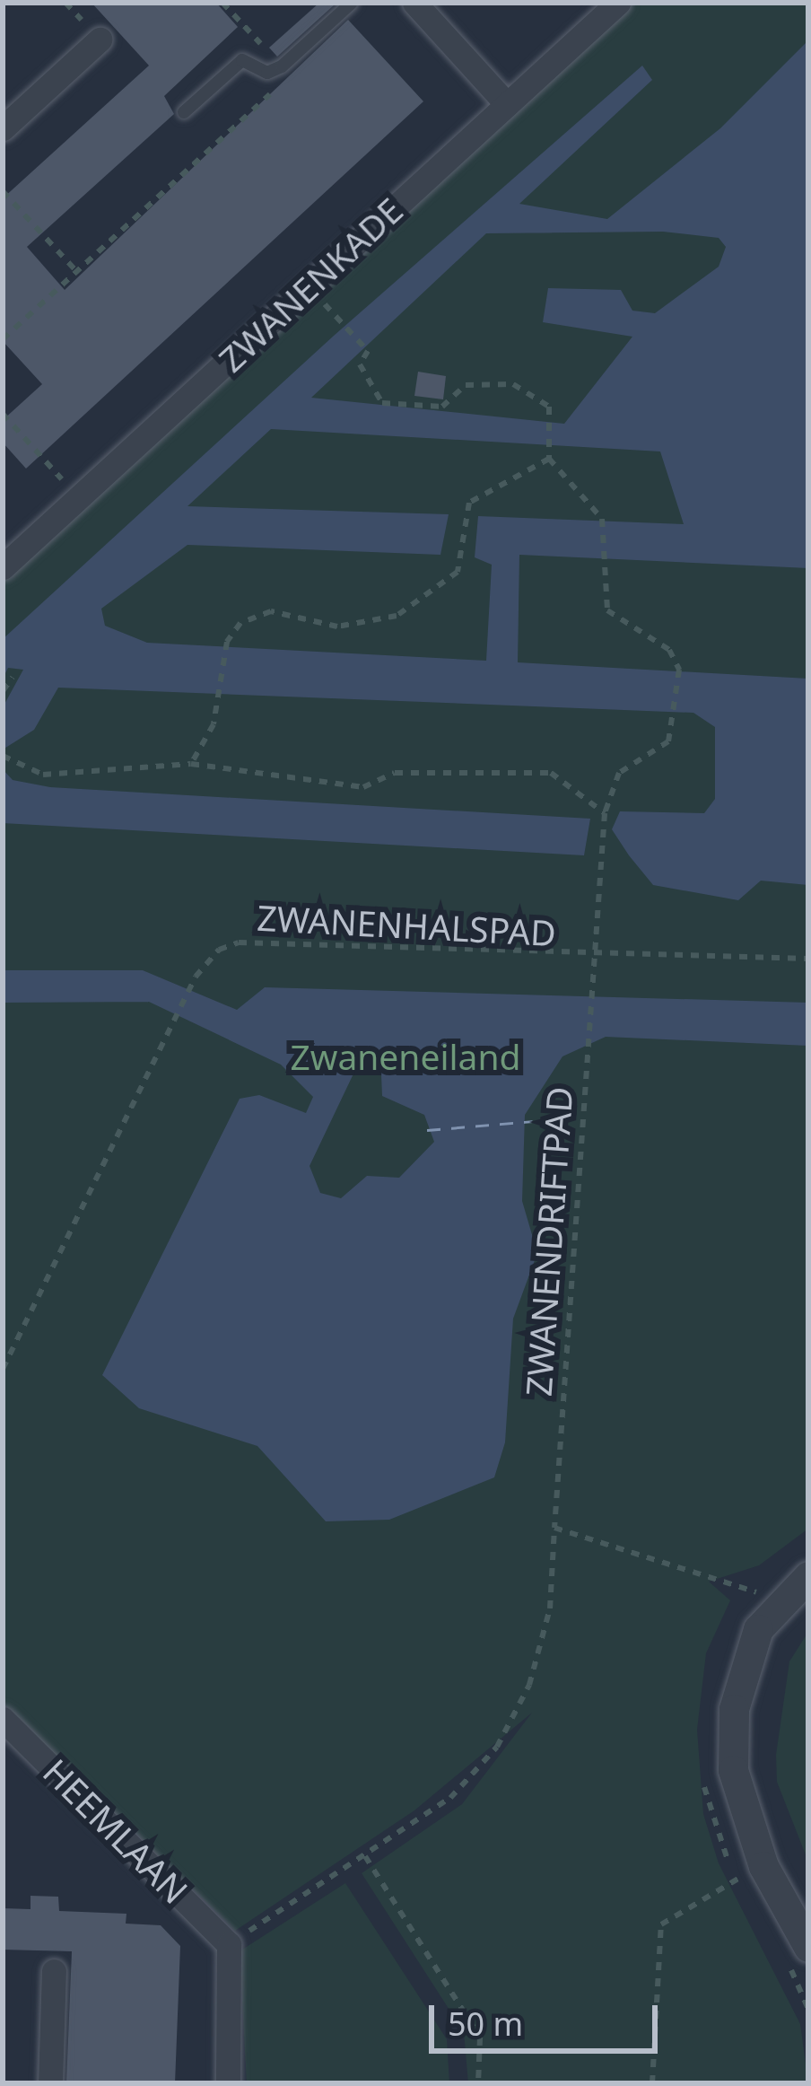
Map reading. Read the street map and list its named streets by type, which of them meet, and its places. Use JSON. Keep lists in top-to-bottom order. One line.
{"streets":{"street":["ZWANENKADE","HEEMLAAN"],"path":["ZWANENHALSPAD","ZWANENDRIFTPAD"]},"crossings":[["ZWANENHALSPAD","ZWANENDRIFTPAD"],["ZWANENDRIFTPAD","HEEMLAAN"]],"parks":["Zwaneneiland"],"scale_bar":"50 m"}
